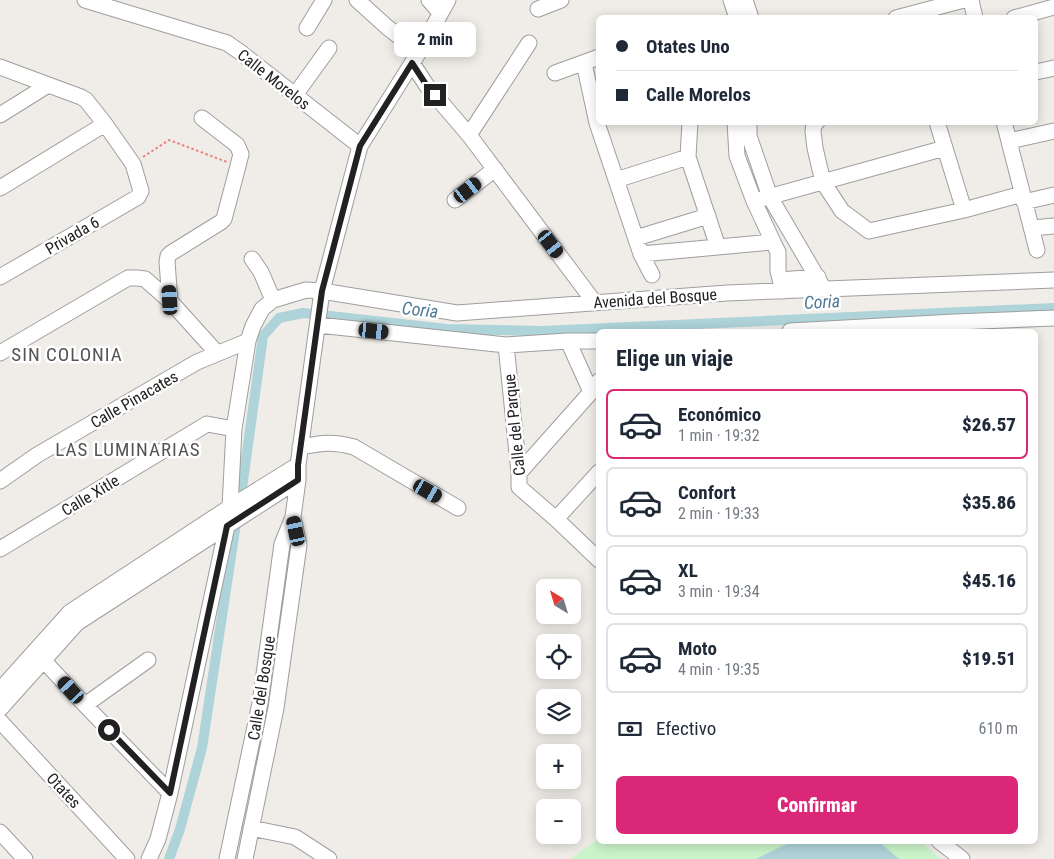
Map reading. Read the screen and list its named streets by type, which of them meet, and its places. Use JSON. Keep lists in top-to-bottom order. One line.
{"streets":{"street":["Calle Morelos","Privada 6","Avenida del Bosque","Calle Pinacates","Calle del Parque","Calle Xitle","Calle del Bosque","Otates"]},"crossings":[["Calle Morelos","Calle del Bosque"],["Avenida del Bosque","Calle del Bosque"]],"districts":["SIN COLONIA","LAS LUMINARIAS"],"water":["Coria"],"north":"top left","page":{"banner":["Otates Uno","Calle Morelos"],"bubble":"2 min","heading":"Elige un viaje","list":[{"name":"Económico","note":"1 min · 19:32","value":"$26.57"},{"name":"Confort","note":"2 min · 19:33","value":"$35.86"},{"name":"XL","note":"3 min · 19:34","value":"$45.16"},{"name":"Moto","note":"4 min · 19:35","value":"$19.51"}],"map_buttons":["+","−"],"pay":["Efectivo","610 m"],"buttons":"Confirmar"}}
